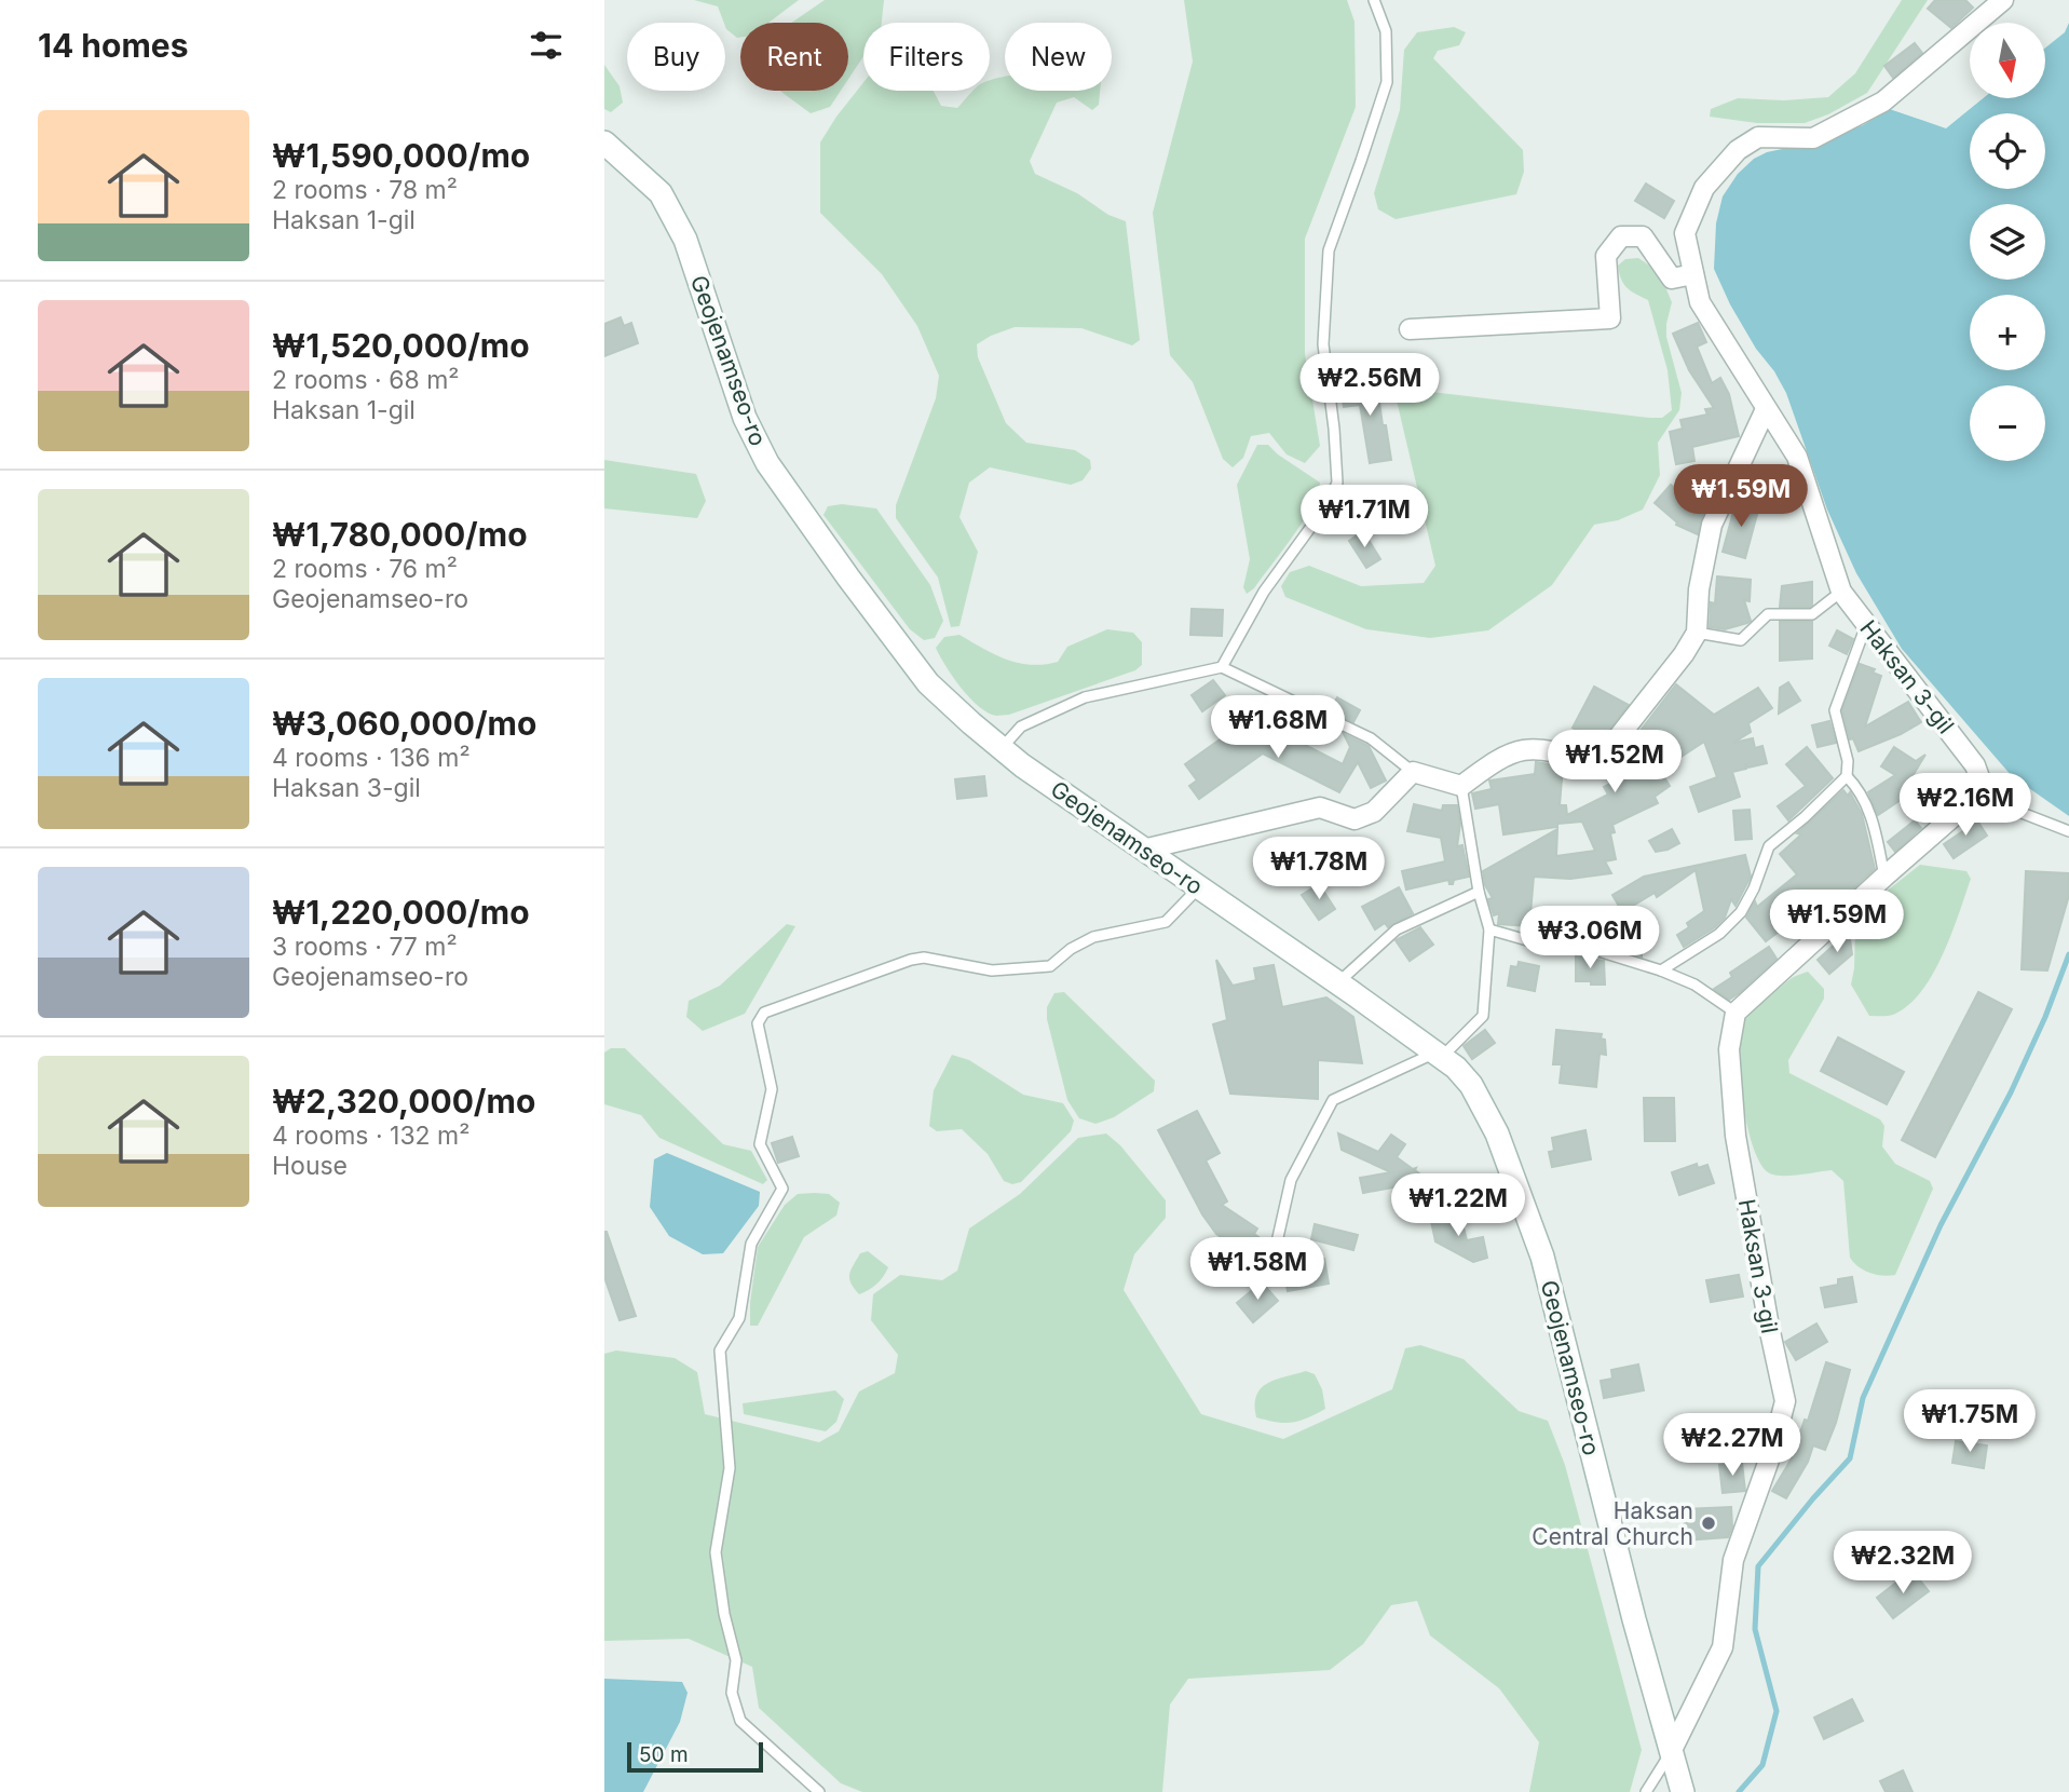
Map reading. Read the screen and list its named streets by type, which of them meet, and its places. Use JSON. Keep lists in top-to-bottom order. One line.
{"streets":{"main road":["Geojenamseo-ro"],"street":["Haksan 3-gil"]},"crossings":[["Geojenamseo-ro","Haksan 3-gil"]],"places":["Haksan Central Church"],"scale_bar":"50 m","north":"bottom","page":{"heading":"14 homes","map_buttons":["+","−"],"chip":["Buy","Rent","Filters","New"],"list":[{"name":"₩1,590,000/mo","note":"2 rooms · 78 m² · Haksan 1-gil"},{"name":"₩1,520,000/mo","note":"2 rooms · 68 m² · Haksan 1-gil"},{"name":"₩1,780,000/mo","note":"2 rooms · 76 m² · Geojenamseo-ro"},{"name":"₩3,060,000/mo","note":"4 rooms · 136 m² · Haksan 3-gil"},{"name":"₩1,220,000/mo","note":"3 rooms · 77 m² · Geojenamseo-ro"},{"name":"₩2,320,000/mo","note":"4 rooms · 132 m² · House"}],"price":["₩2.56M","₩1.59M","₩1.71M","₩1.68M","₩1.52M","₩2.16M","₩1.78M","₩1.59M","₩3.06M","₩1.22M","₩1.58M","₩1.75M","₩2.27M","₩2.32M"],"scale":"50 m"}}
